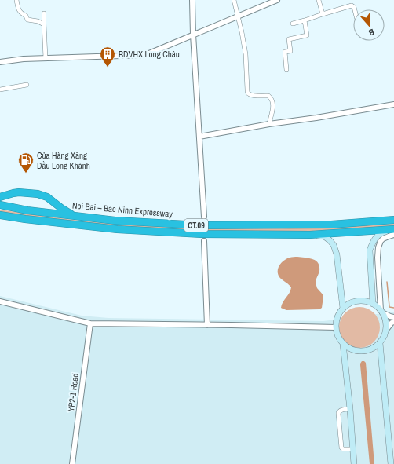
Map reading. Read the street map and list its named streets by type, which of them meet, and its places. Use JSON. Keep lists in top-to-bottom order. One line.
{"streets":{"highway":["Noi Bai – Bac Ninh Expressway","CT.09"],"street":["YP2-1 Road"]},"places":{"building":["BDVHX Long Châu"],"fuel station":["Cửa Hàng Xăng Dầu Long Khánh"]},"north":"bottom"}
